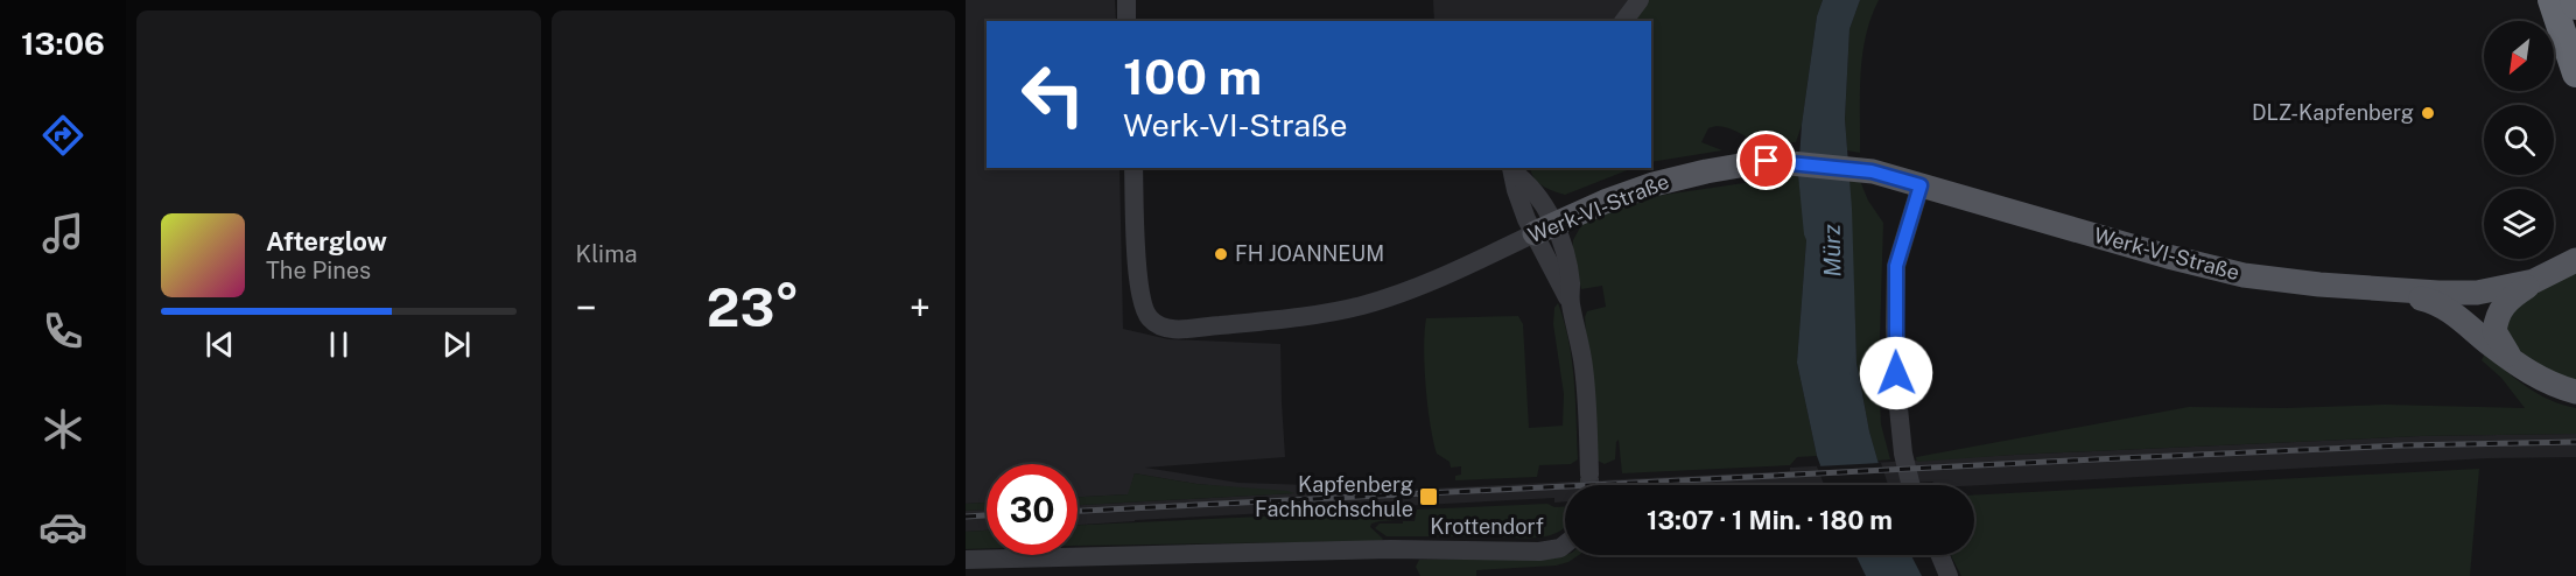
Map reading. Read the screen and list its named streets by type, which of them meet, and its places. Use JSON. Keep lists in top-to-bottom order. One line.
{"streets":{"main road":["Werk-VI-Straße"],"street":["Krottendorf"]},"water":["Mürz"],"places":{"other":["DLZ-Kapfenberg","FH JOANNEUM"],"transit":["Kapfenberg Fachhochschule"]},"north":"bottom left","page":{"tabs":"13:06","tile":"Klima","turn":["100 m","Werk-VI-Straße"],"song":["Afterglow","The Pines"],"heat":["−","23°","+"],"limit":"30","trip":"13:07 · 1 Min. · 180 m"}}
